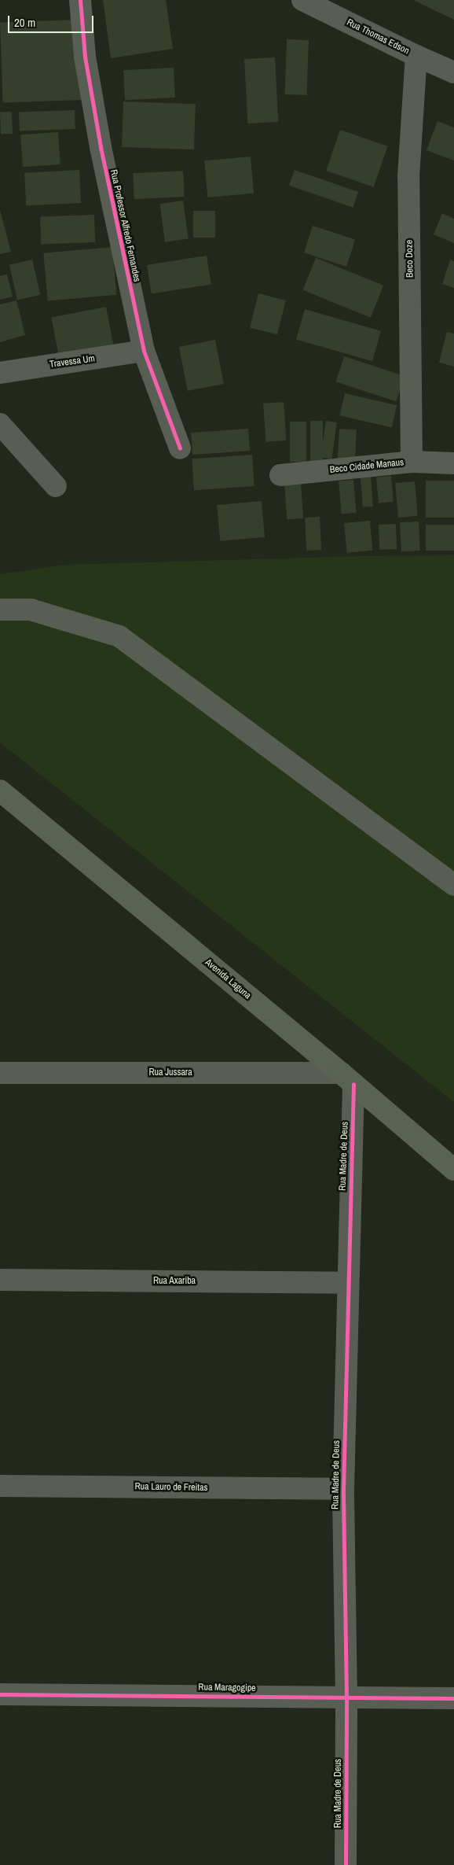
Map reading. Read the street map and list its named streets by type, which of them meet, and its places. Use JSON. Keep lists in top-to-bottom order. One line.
{"streets":{"main road":["Avenida Laguna"],"street":["Rua Thomas Edson","Rua Professor Alfredo Fernandes","Beco Doze","Travessa Um","Beco Cidade Manaus","Rua Jussara","Rua Madre de Deus","Rua Axariba","Rua Lauro de Freitas","Rua Maragogipe"]},"crossings":[["Rua Thomas Edson","Beco Doze"],["Rua Professor Alfredo Fernandes","Travessa Um"],["Beco Doze","Beco Cidade Manaus"],["Avenida Laguna","Rua Jussara"],["Avenida Laguna","Rua Madre de Deus"],["Rua Jussara","Rua Madre de Deus"],["Rua Madre de Deus","Rua Axariba"],["Rua Madre de Deus","Rua Lauro de Freitas"],["Rua Madre de Deus","Rua Maragogipe"]],"scale_bar":"20 m"}
